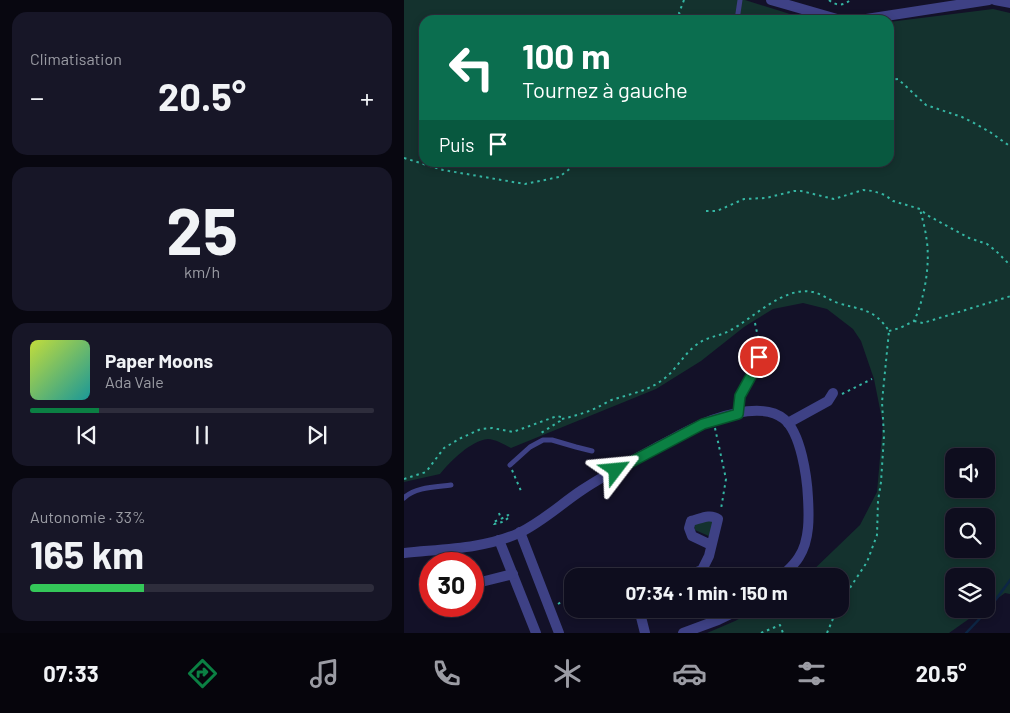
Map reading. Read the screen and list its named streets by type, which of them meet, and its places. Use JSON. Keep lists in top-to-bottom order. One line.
{"page":{"tile":["Climatisation",["25","km/h"],["Autonomie · 33%","165 km"]],"turn":["100 m","Tournez à gauche"],"heat":["−","20.5°","+"],"then":"Puis","song":["Paper Moons","Ada Vale"],"limit":"30","trip":"07:34 · 1 min · 150 m","tabs":["07:33","20.5°"]}}
